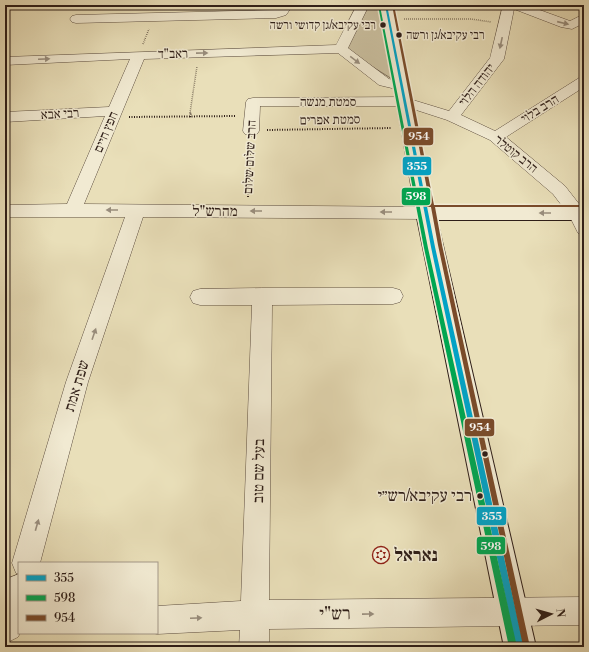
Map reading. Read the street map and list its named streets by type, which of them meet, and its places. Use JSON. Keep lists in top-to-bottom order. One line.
{"streets":{"street":["ראב\"ד","יהודה הלוי","סמטת מנשה","הרב בלוי","רבי אבא","חפץ חיים","הרב קוטלר","מהרש\"ל","שפת אמת","בעל שם טוב","רש\"י"],"path":["סמטת אפרים","הרב שלום שלום"]},"crossings":[["ראב\"ד","חפץ חיים"],["יהודה הלוי","הרב קוטלר"],["סמטת מנשה","סמטת אפרים"],["סמטת מנשה","הרב קוטלר"],["סמטת מנשה","הרב שלום שלום"],["הרב בלוי","הרב קוטלר"],["רבי אבא","סמטת אפרים"],["רבי אבא","חפץ חיים"],["סמטת אפרים","חפץ חיים"],["סמטת אפרים","הרב שלום שלום"],["חפץ חיים","מהרש\"ל"],["הרב שלום שלום","מהרש\"ל"],["מהרש\"ל","שפת אמת"],["בעל שם טוב","רש\"י"]],"one_way":["שפת אמת","רש\"י"],"places":{"other":["רבי עקיבא/גן קדושי ורשה","רבי עקיבא/גן ורשה","רבי עקיבא/רש״י"],"synagogue":["נאראל"]},"lines":["transit line 355","transit line 954","transit line 598"],"legend":["355","598","954"],"north":"right"}
